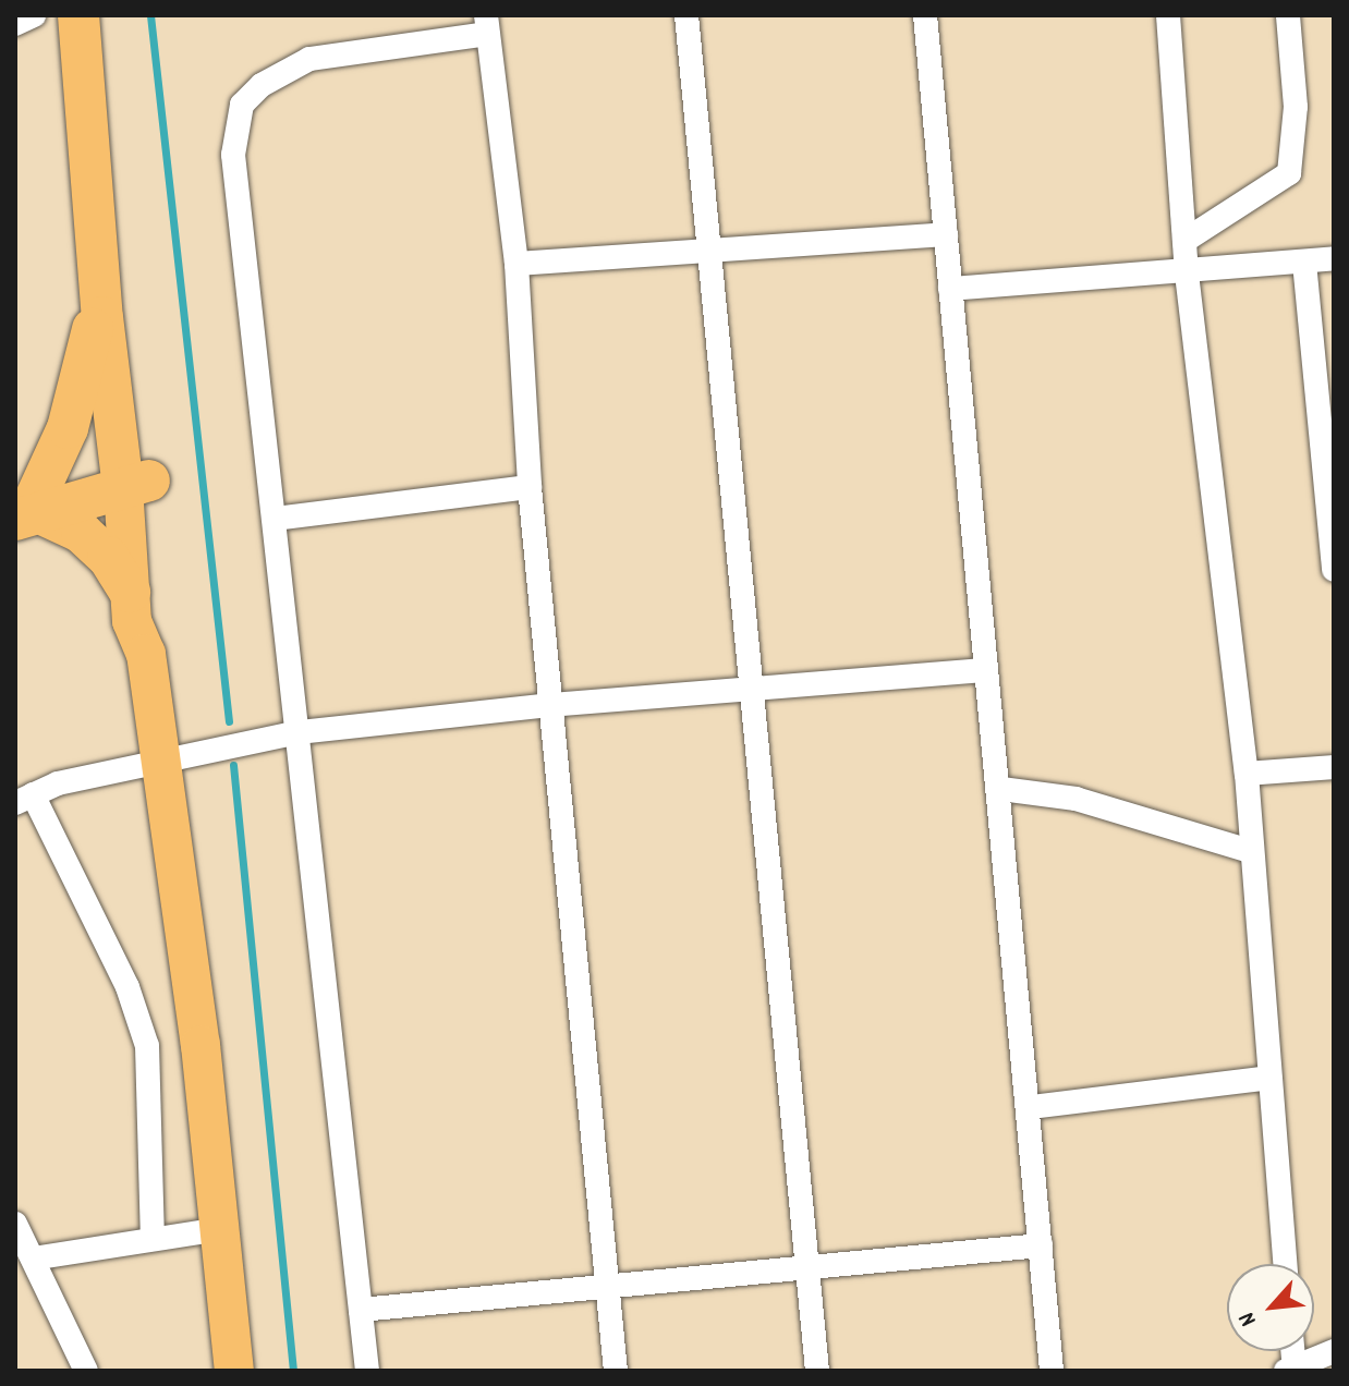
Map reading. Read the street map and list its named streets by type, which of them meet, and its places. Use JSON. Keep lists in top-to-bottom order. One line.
{"north":"bottom left"}
